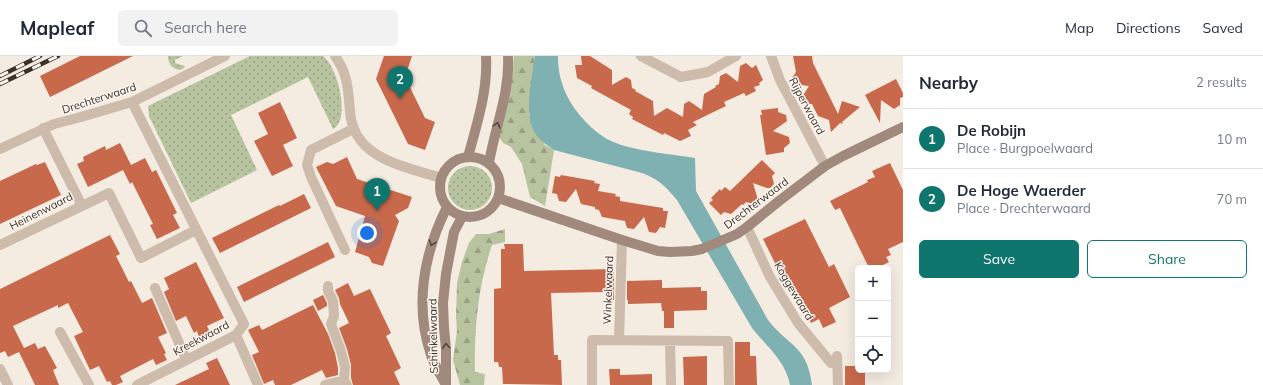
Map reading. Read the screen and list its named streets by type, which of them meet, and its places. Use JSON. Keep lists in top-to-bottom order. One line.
{"streets":{"street":["Drechterwaard","Rijperwaard","Heinenwaard","Winkelwaard","Koggewaard","Schinkelwaard","Kreekwaard"]},"crossings":[["Drechterwaard","Rijperwaard"],["Drechterwaard","Heinenwaard"],["Drechterwaard","Winkelwaard"],["Drechterwaard","Koggewaard"],["Drechterwaard","Schinkelwaard"],["Drechterwaard","Kreekwaard"]],"page":{"header":"Mapleaf","search":"Search here","nav":["Map","Directions","Saved"],"heading":["Nearby","2 results"],"pins":["2","1"],"list":[{"mark":"1","name":"De Robijn","note":"Place · Burgpoelwaard","value":"10 m"},{"mark":"2","name":"De Hoge Waerder","note":"Place · Drechterwaard","value":"70 m"}],"buttons":["Save","Share"],"map_buttons":["+","−"]}}
